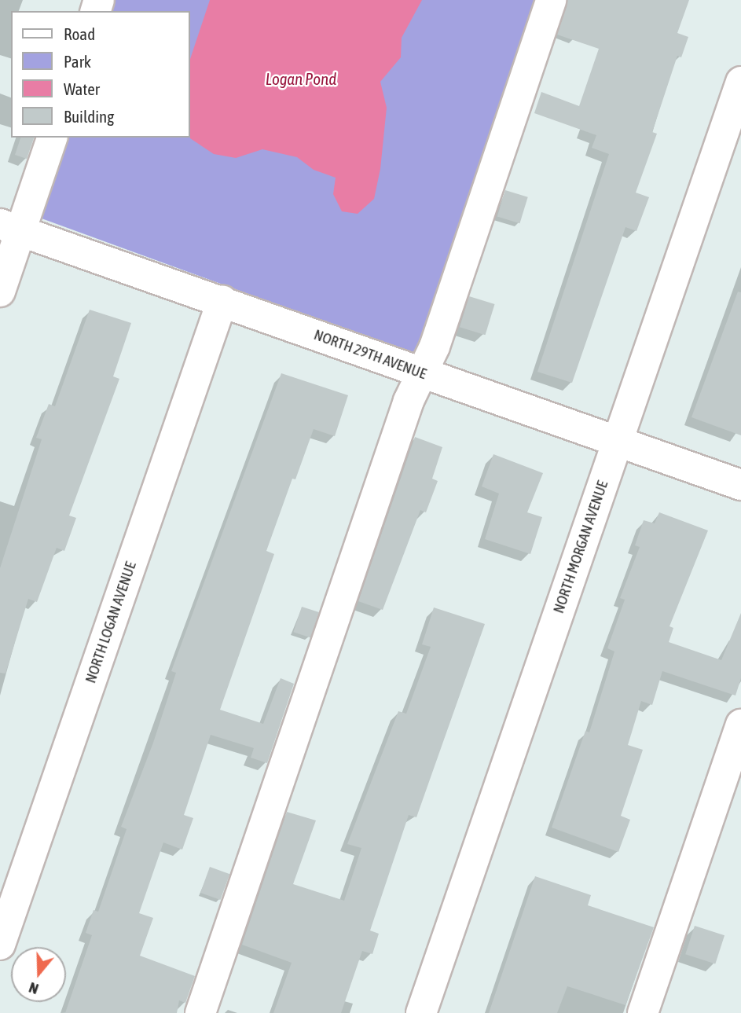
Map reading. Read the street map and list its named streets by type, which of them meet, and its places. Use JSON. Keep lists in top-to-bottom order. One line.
{"streets":{"street":["NORTH 29TH AVENUE","NORTH MORGAN AVENUE","NORTH LOGAN AVENUE"]},"crossings":[["NORTH 29TH AVENUE","NORTH MORGAN AVENUE"],["NORTH 29TH AVENUE","NORTH LOGAN AVENUE"]],"water":["Logan Pond"],"legend":["Road","Park","Water","Building"],"north":"bottom"}
